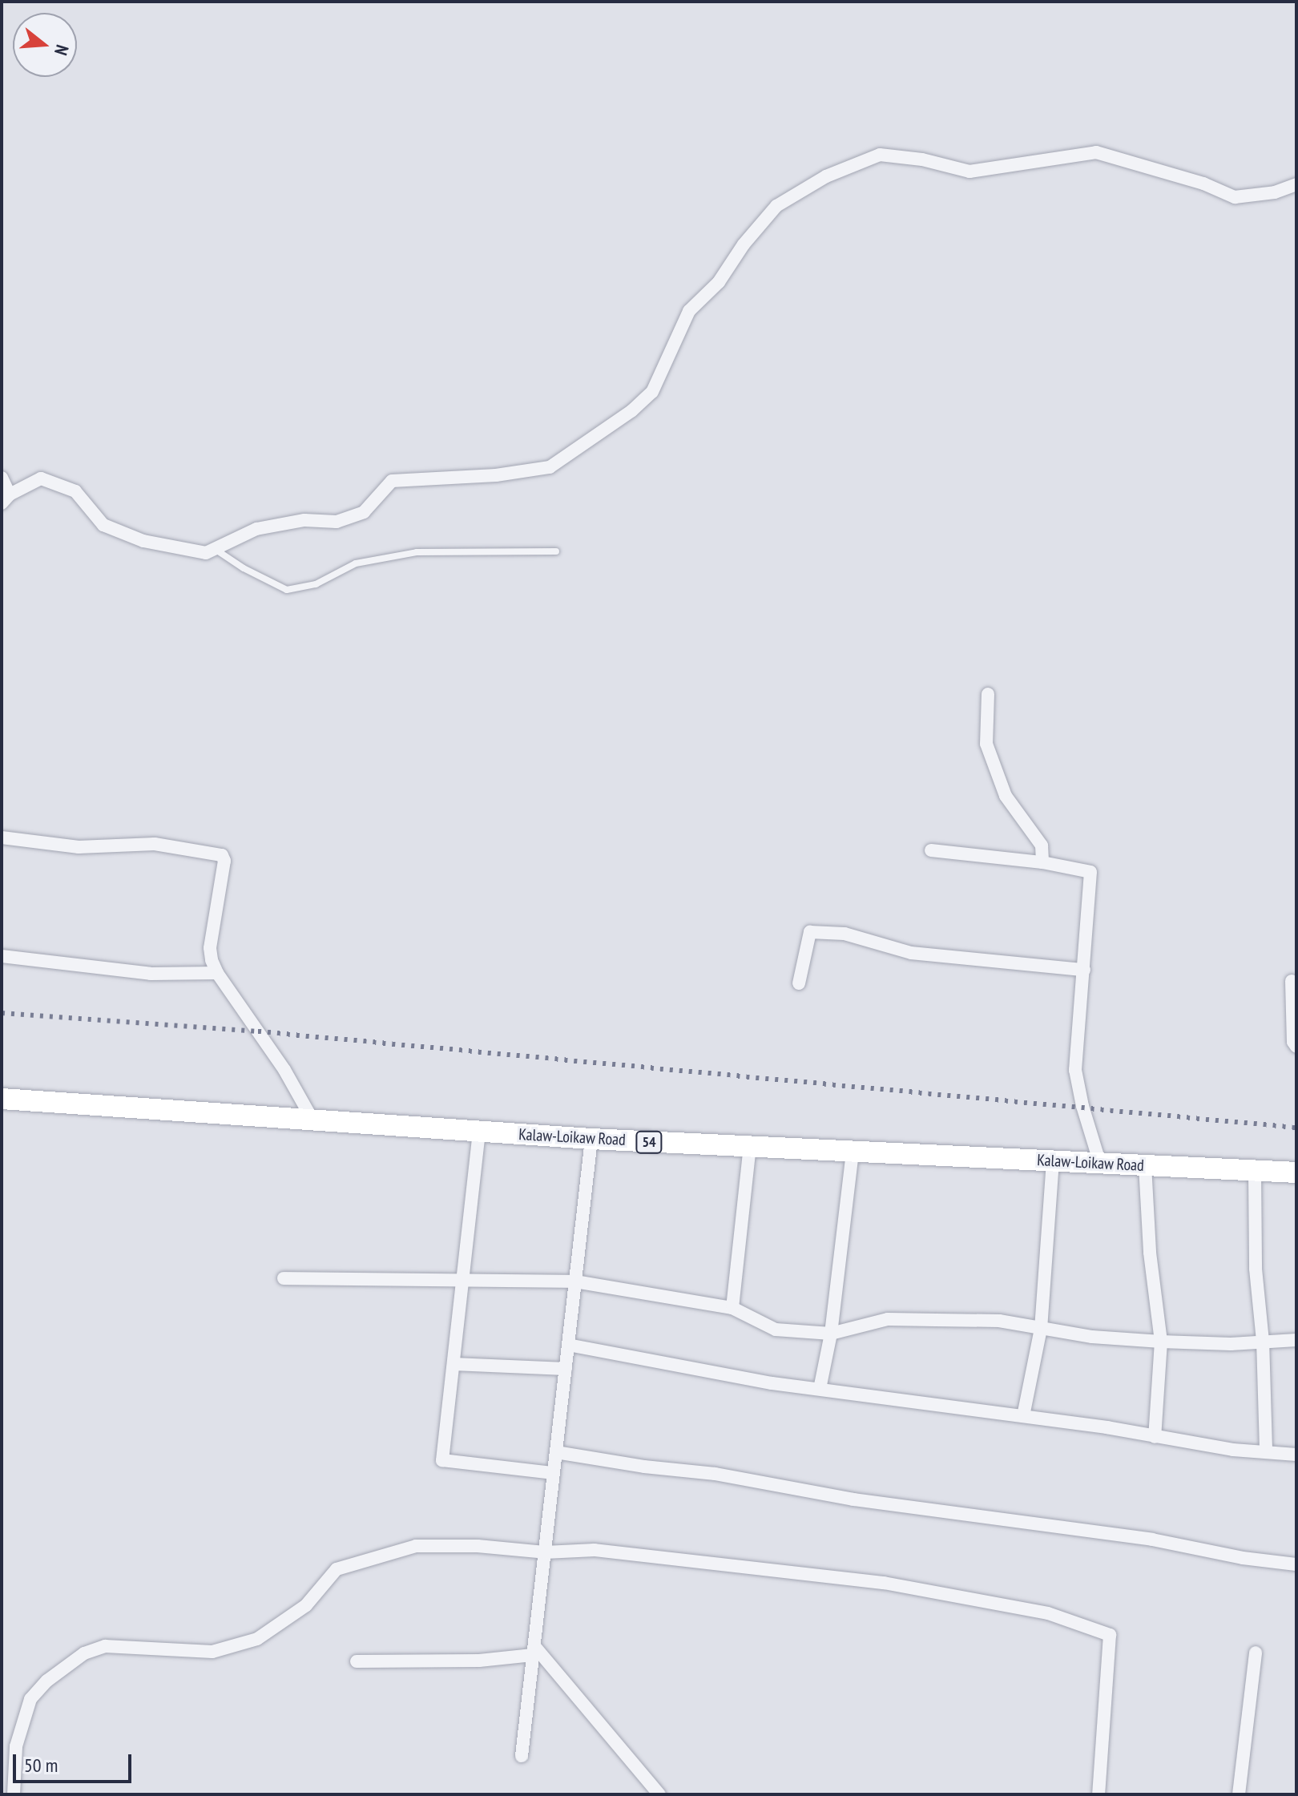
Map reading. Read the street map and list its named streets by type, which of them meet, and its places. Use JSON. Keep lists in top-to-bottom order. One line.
{"streets":{"main road":["Kalaw-Loikaw Road","54"]},"scale_bar":"50 m","north":"right"}
